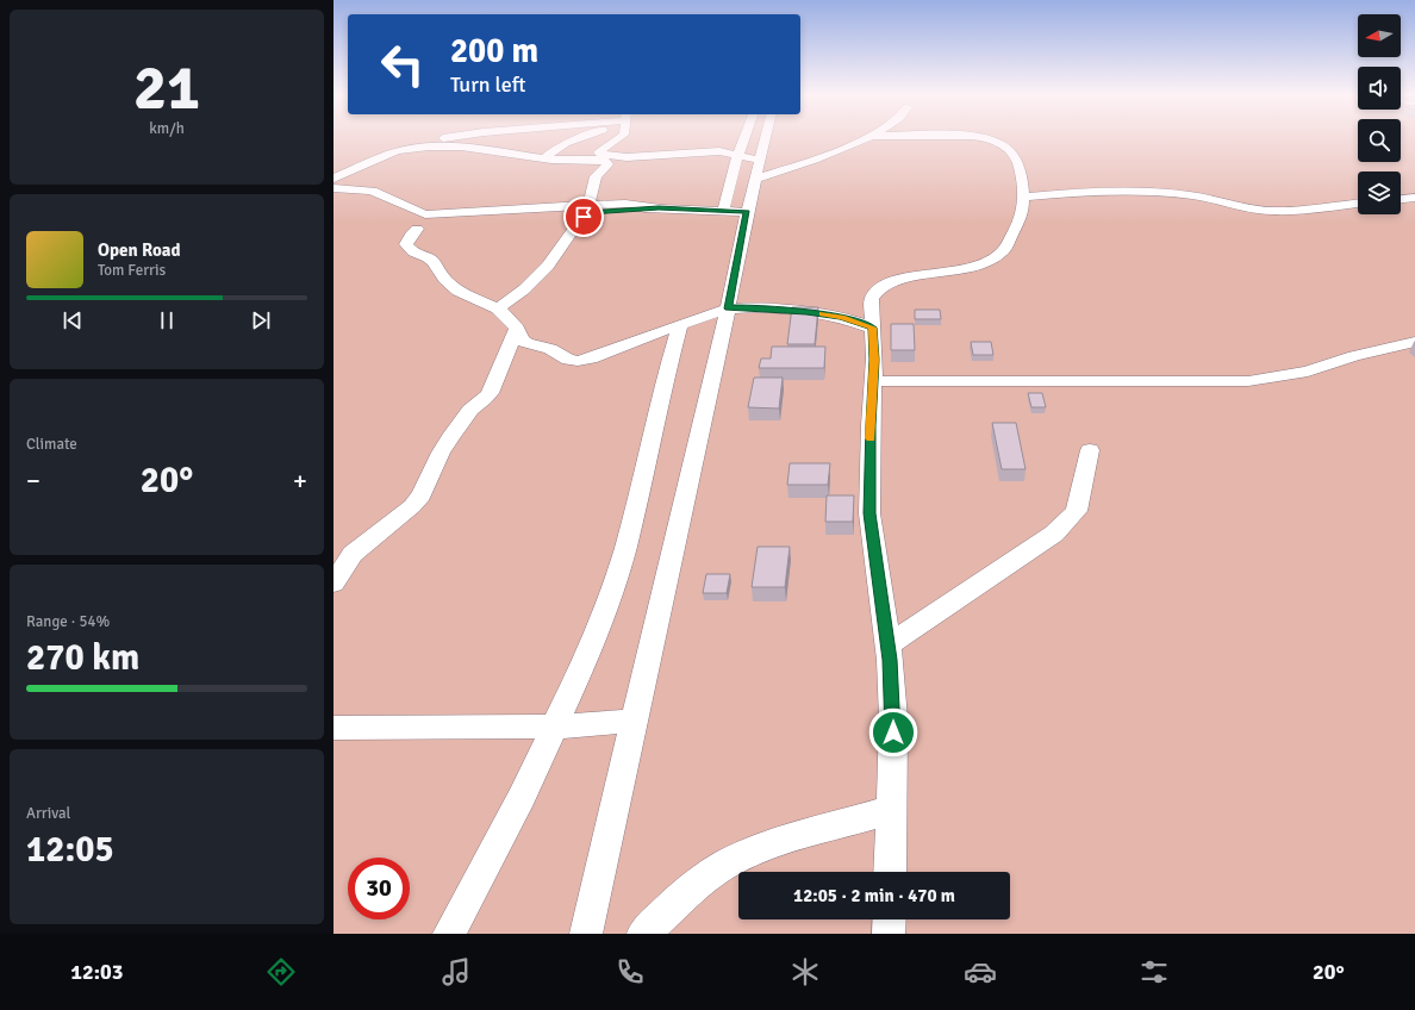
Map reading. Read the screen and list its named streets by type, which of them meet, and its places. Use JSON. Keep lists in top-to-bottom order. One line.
{"north":"left","page":{"tile":[["21","km/h"],"Climate",["Range · 54%","270 km"],["Arrival","12:05"]],"turn":["200 m","Turn left"],"song":["Open Road","Tom Ferris"],"heat":["−","20°","+"],"limit":"30","trip":"12:05 · 2 min · 470 m","tabs":["12:03","20°"]}}
